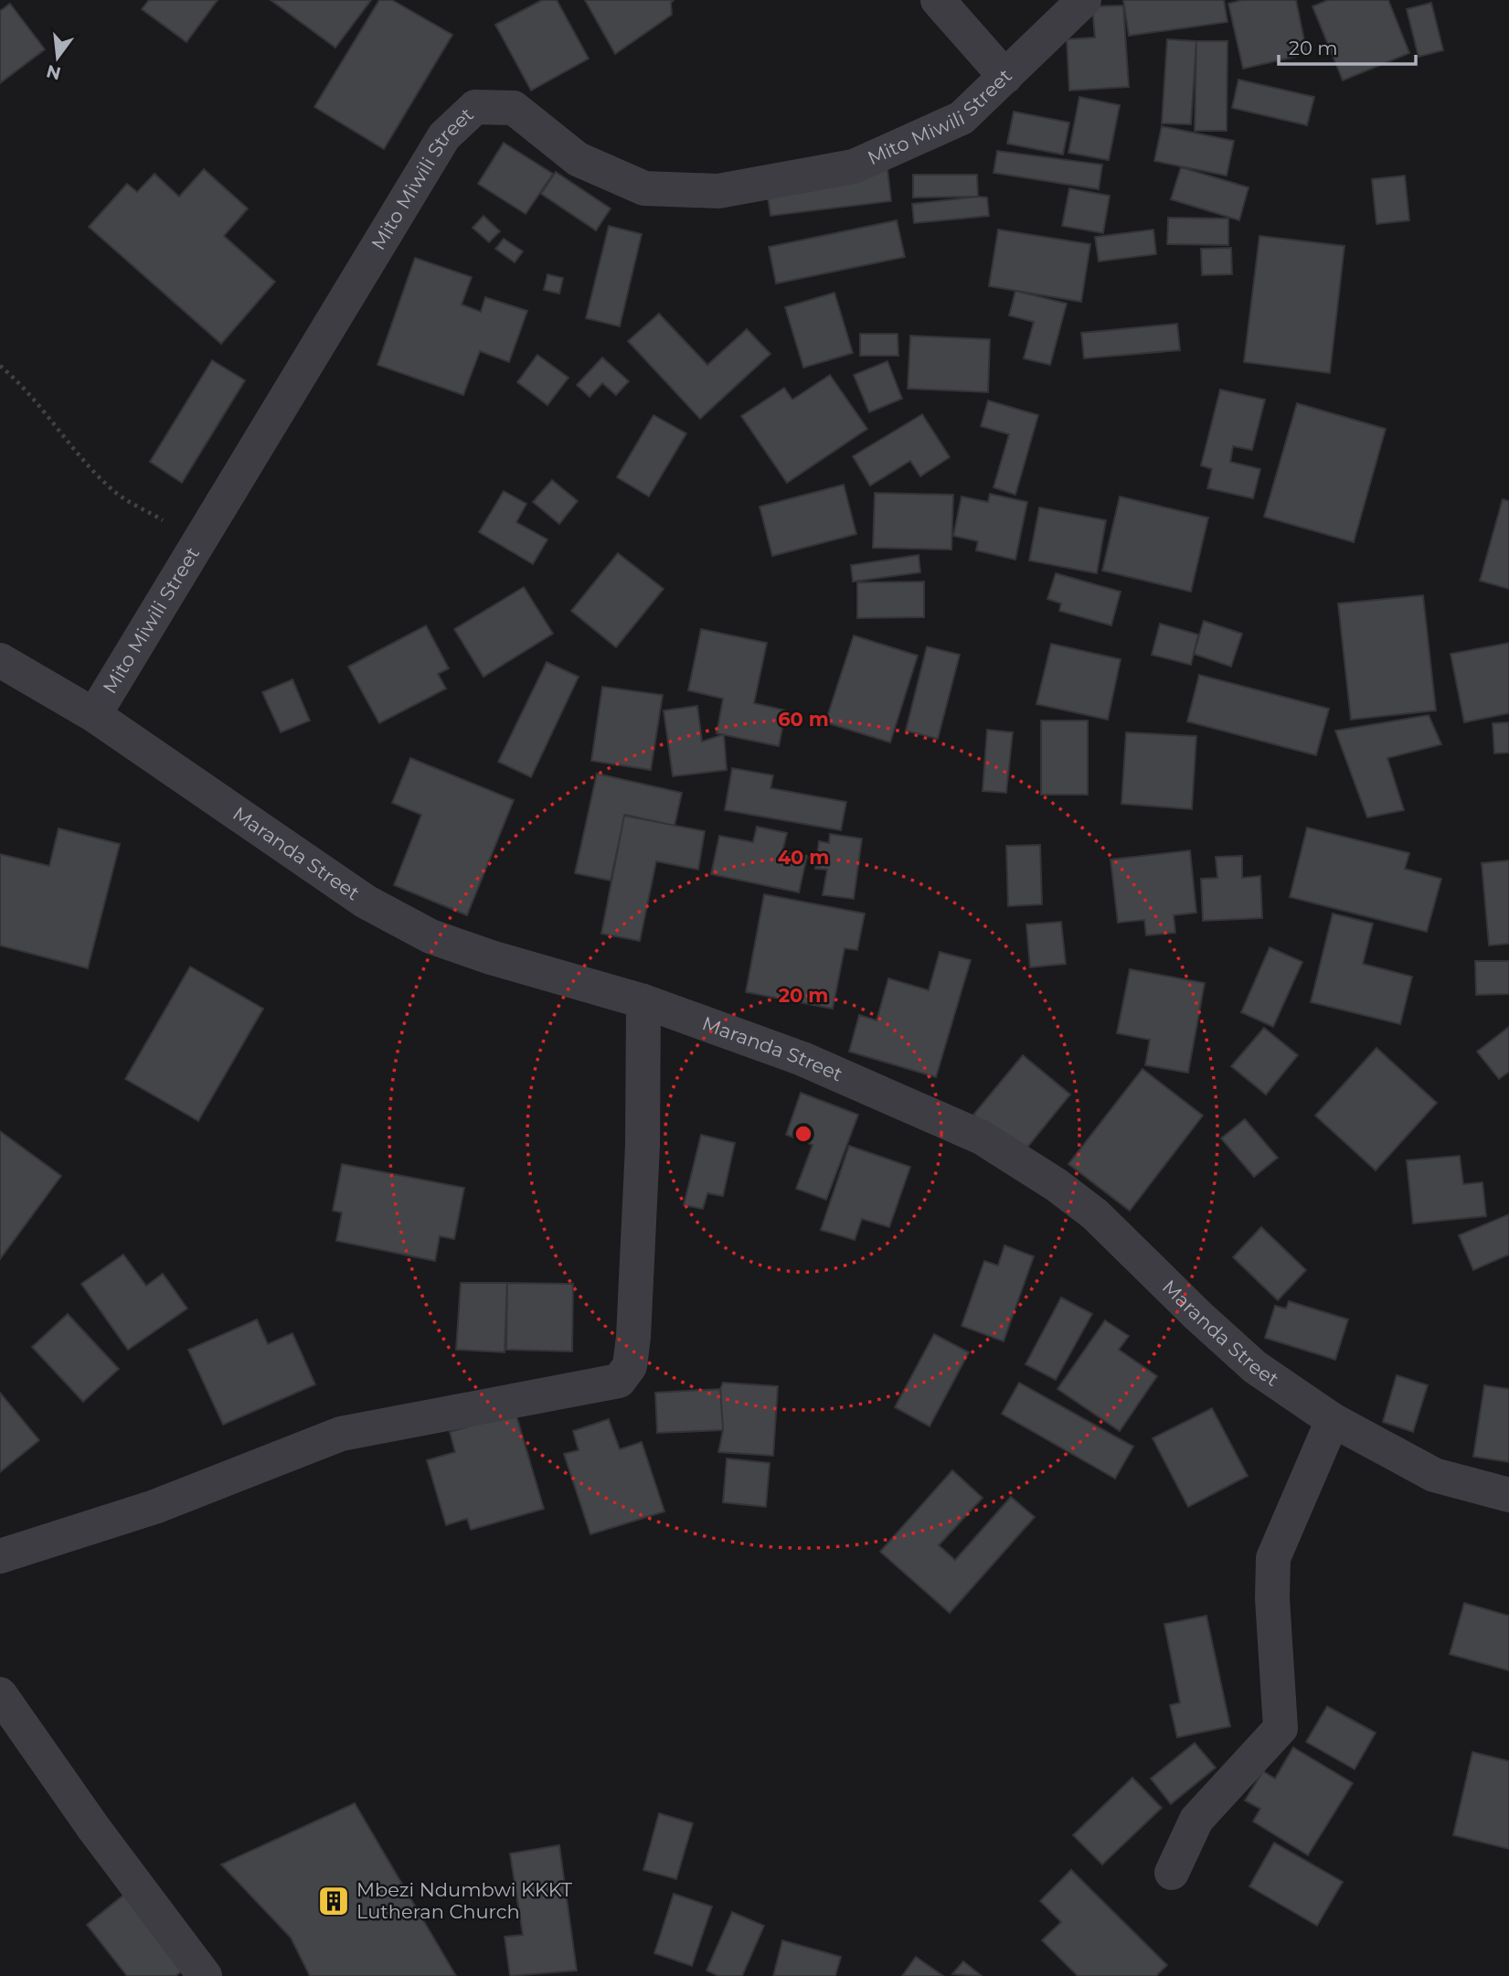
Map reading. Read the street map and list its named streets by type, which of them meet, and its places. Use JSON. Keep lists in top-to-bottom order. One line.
{"streets":{"street":["Mito Miwili Street","Maranda Street"]},"crossings":[["Mito Miwili Street","Maranda Street"]],"places":{"building":["Mbezi Ndumbwi KKKT Lutheran Church"]},"scale_bar":"20 m","north":"bottom","rings":["60 m","40 m","20 m"]}
